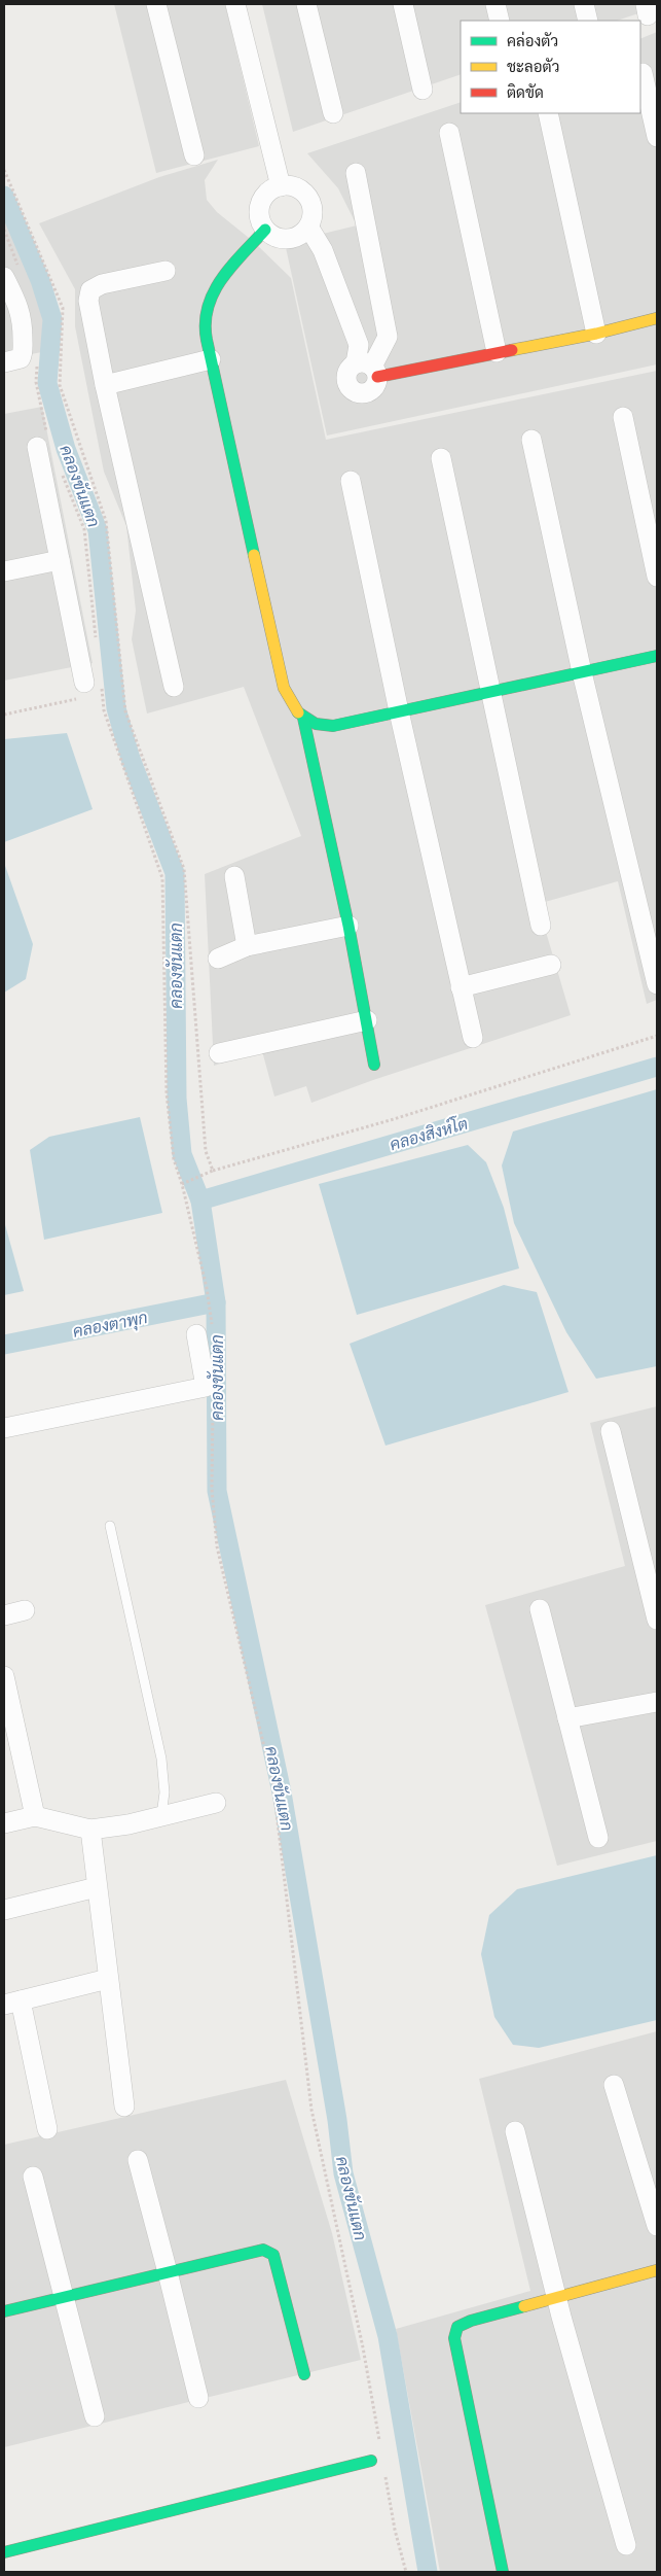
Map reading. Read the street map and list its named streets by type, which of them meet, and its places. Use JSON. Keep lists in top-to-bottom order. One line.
{"water":["คลองขันแตก","คลองสิงห์โต","คลองตาพุก"],"legend":["คล่องตัว","ชะลอตัว","ติดขัด"]}
